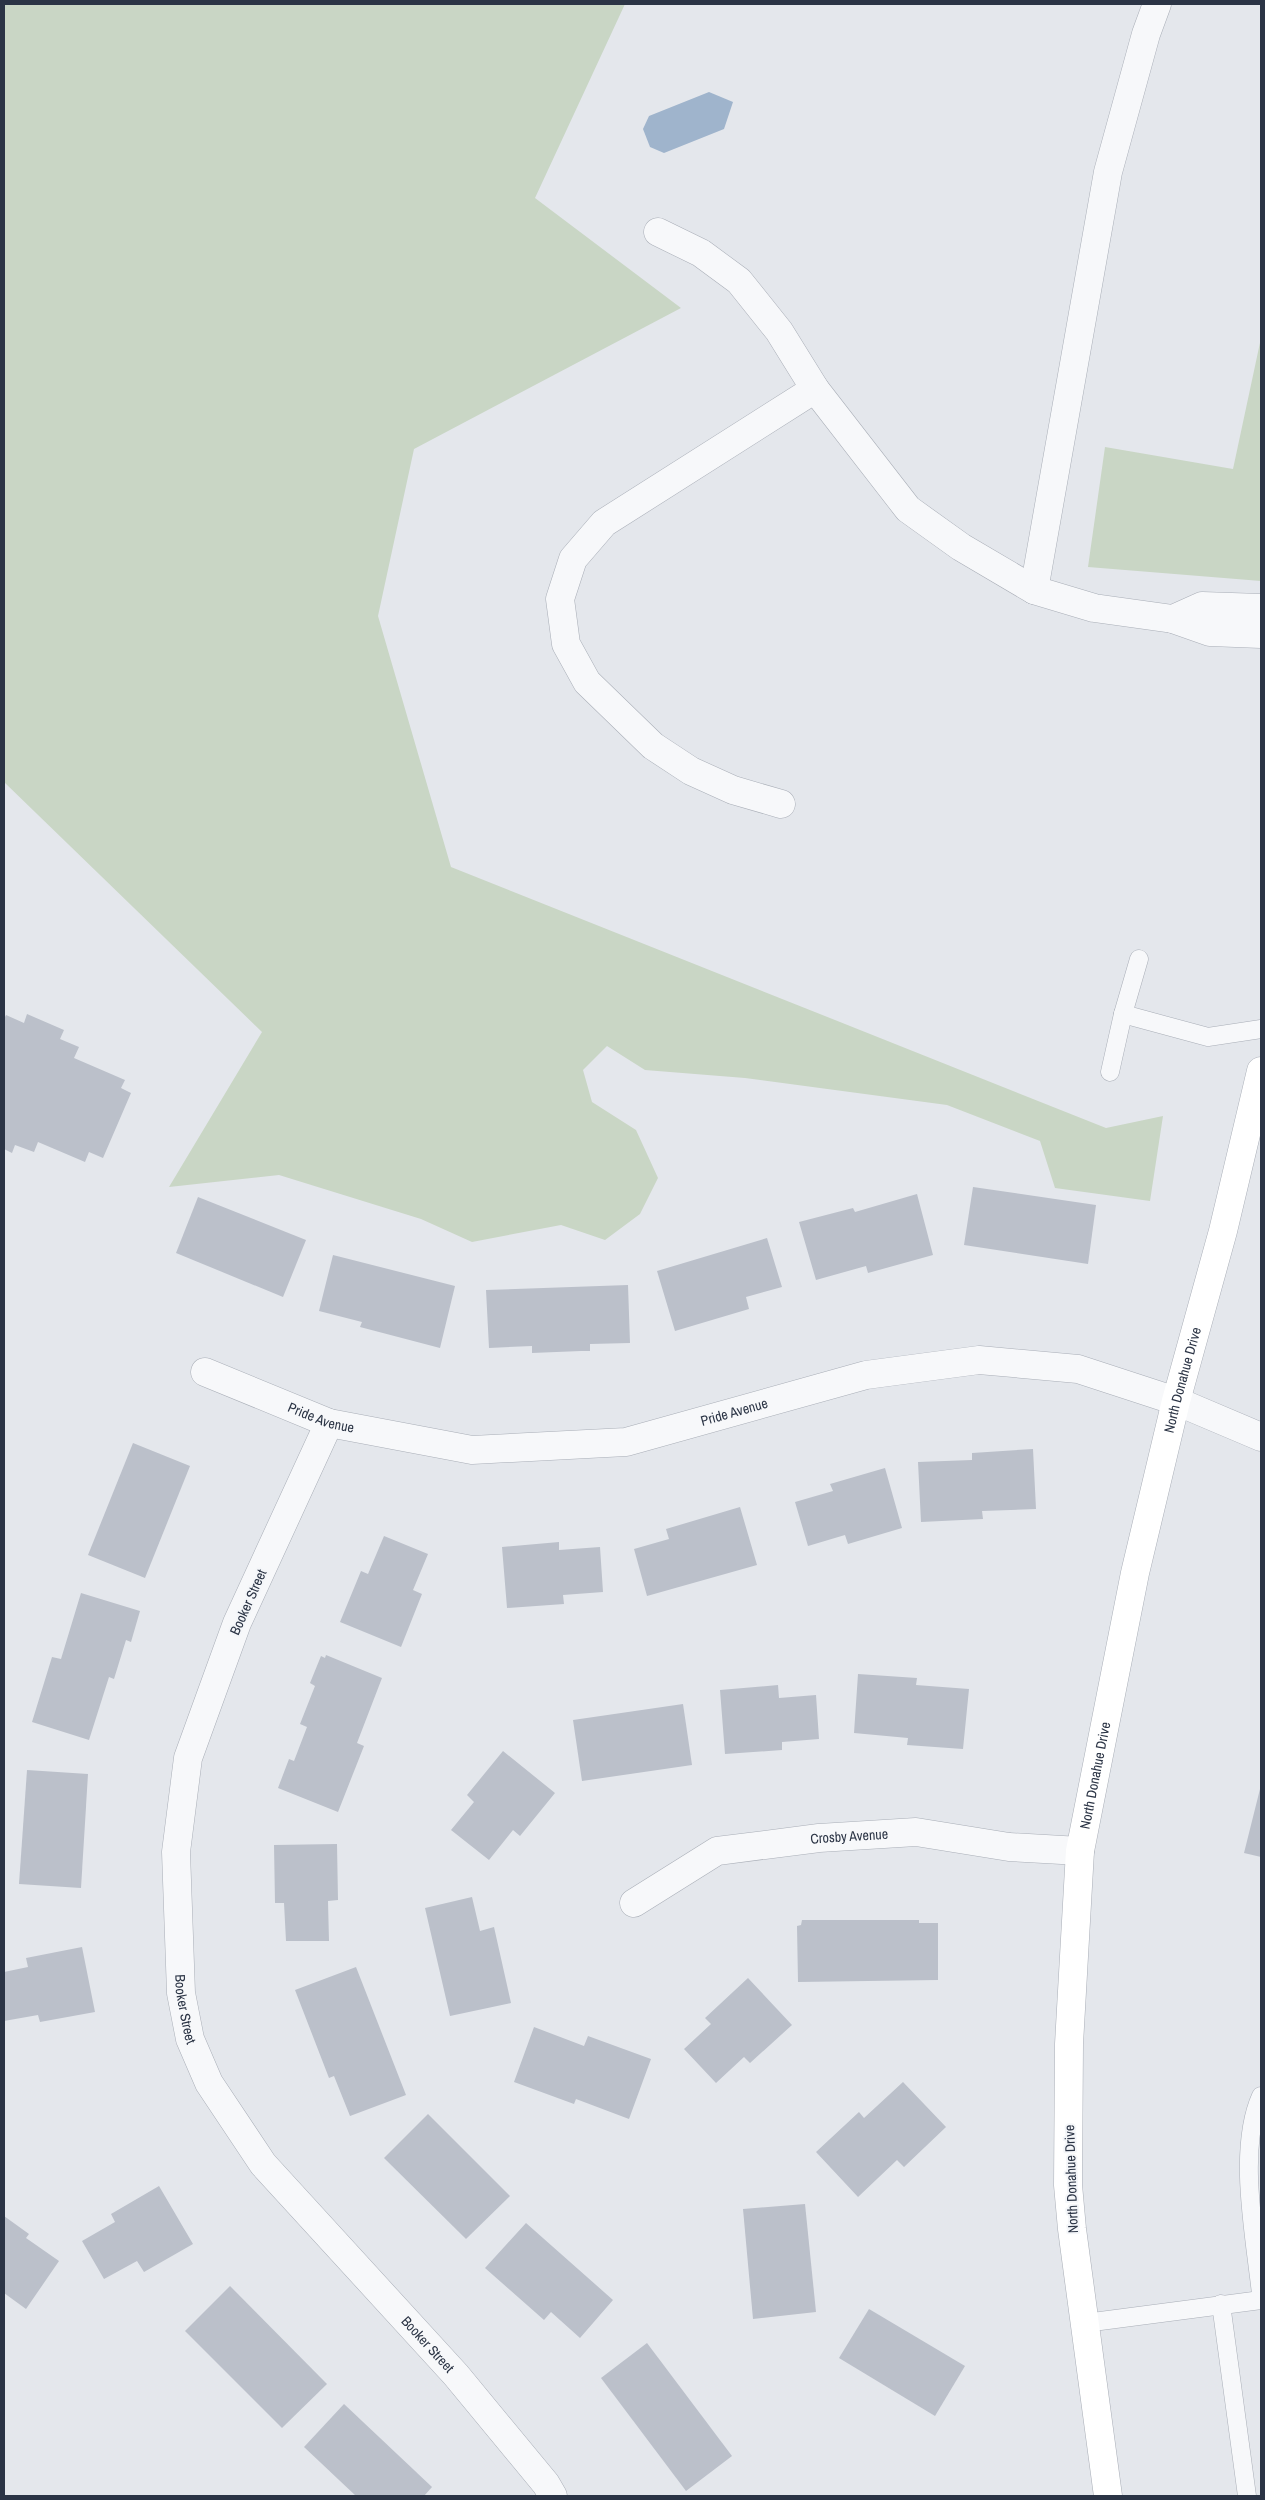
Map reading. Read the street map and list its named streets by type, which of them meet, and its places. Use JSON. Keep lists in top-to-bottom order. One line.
{"streets":{"street":["North Donahue Drive","Pride Avenue","Booker Street","Crosby Avenue"]},"crossings":[["North Donahue Drive","Pride Avenue"],["North Donahue Drive","Crosby Avenue"],["Pride Avenue","Booker Street"]]}
